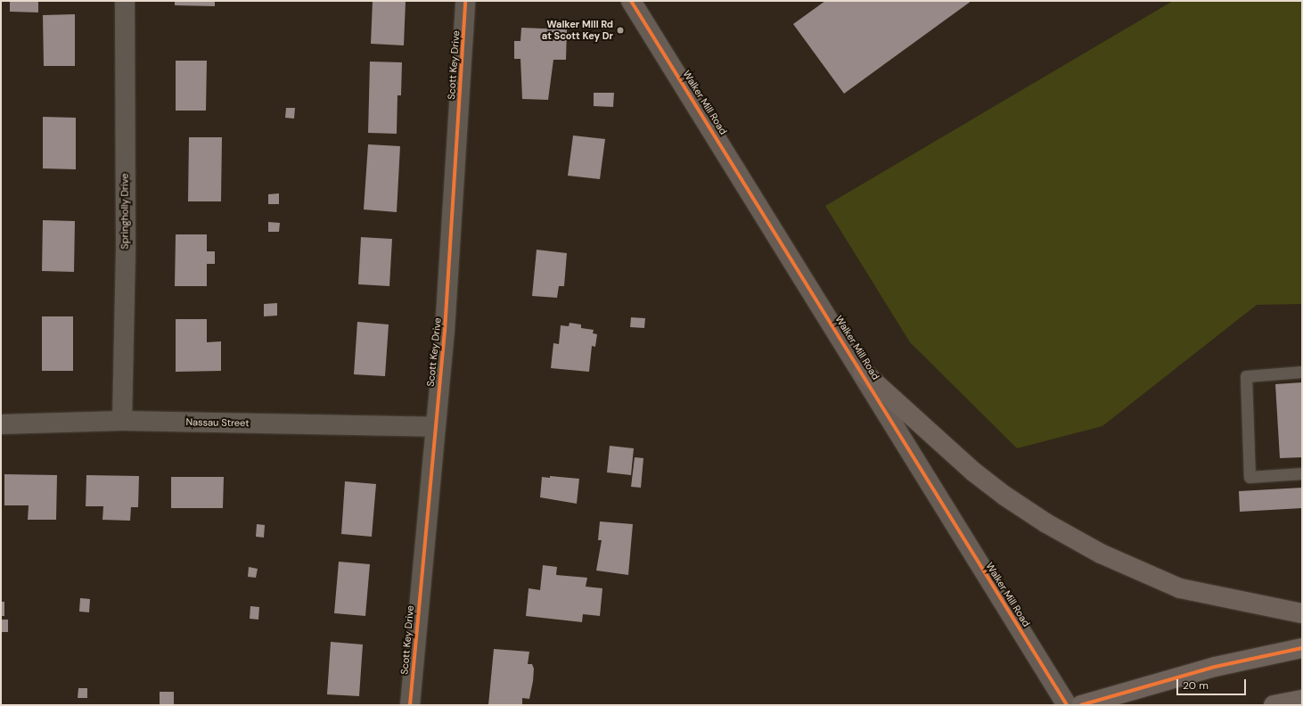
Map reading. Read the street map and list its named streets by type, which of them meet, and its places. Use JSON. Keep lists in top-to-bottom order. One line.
{"streets":{"street":["Scott Key Drive","Walker Mill Road","Springholly Drive","Nassau Street"]},"crossings":[["Scott Key Drive","Nassau Street"],["Springholly Drive","Nassau Street"]],"places":["Walker Mill Rd at Scott Key Dr"],"scale_bar":"20 m"}
